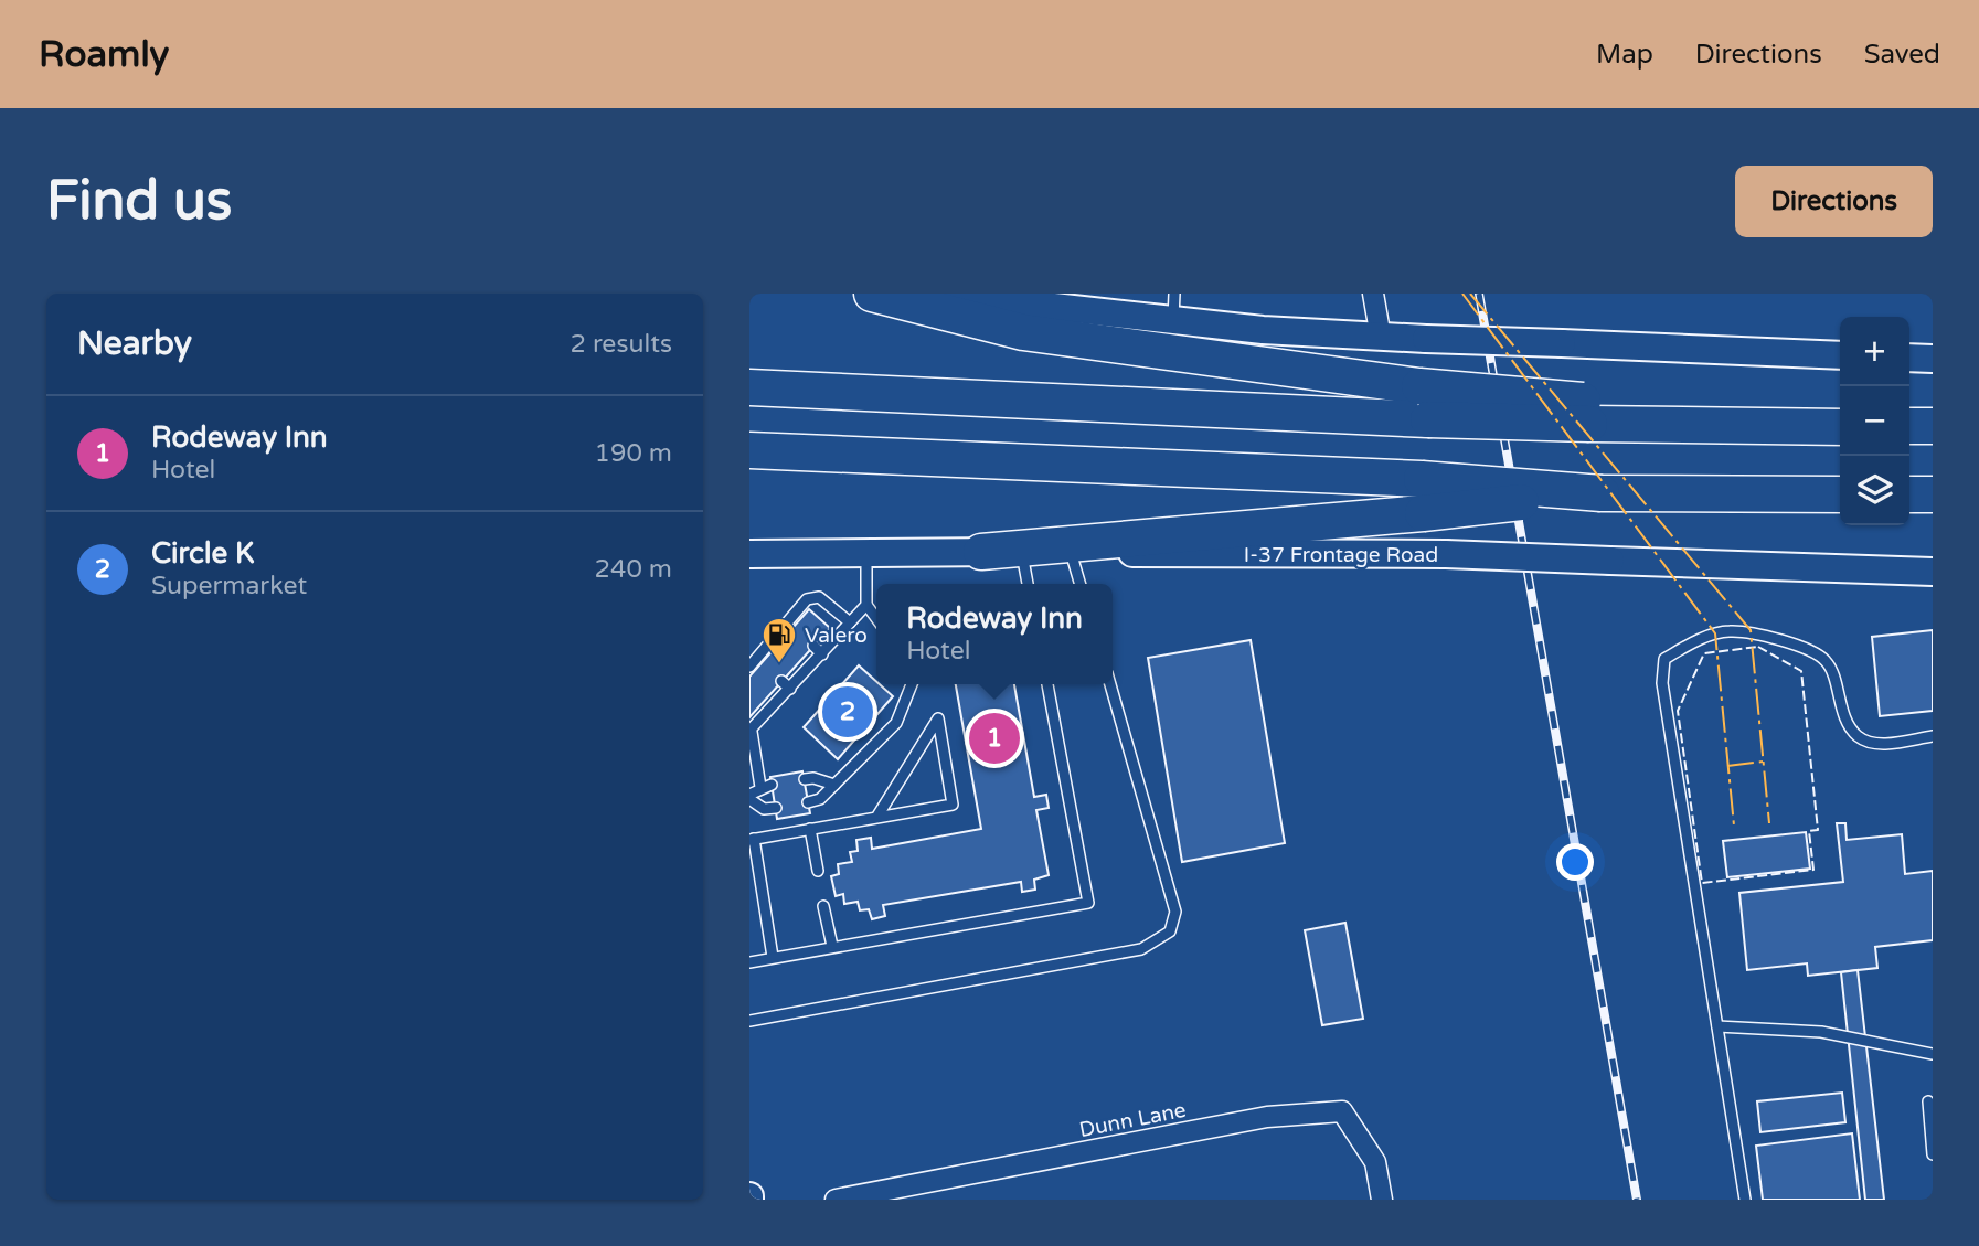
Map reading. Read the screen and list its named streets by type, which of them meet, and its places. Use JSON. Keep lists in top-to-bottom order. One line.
{"streets":{"main road":["I-37 Frontage Road"],"street":["Dunn Lane"]},"places":{"fuel station":["Valero"]},"page":{"header":"Roamly","nav":["Map","Directions","Saved"],"buttons":"Directions","title":"Find us","heading":["Nearby","2 results"],"map_buttons":["+","−"],"list":[{"mark":"1","name":"Rodeway Inn","note":"Hotel","value":"190 m"},{"mark":"2","name":"Circle K","note":"Supermarket","value":"240 m"}],"popup":["Rodeway Inn","Hotel"],"pins":["2","1"]}}
